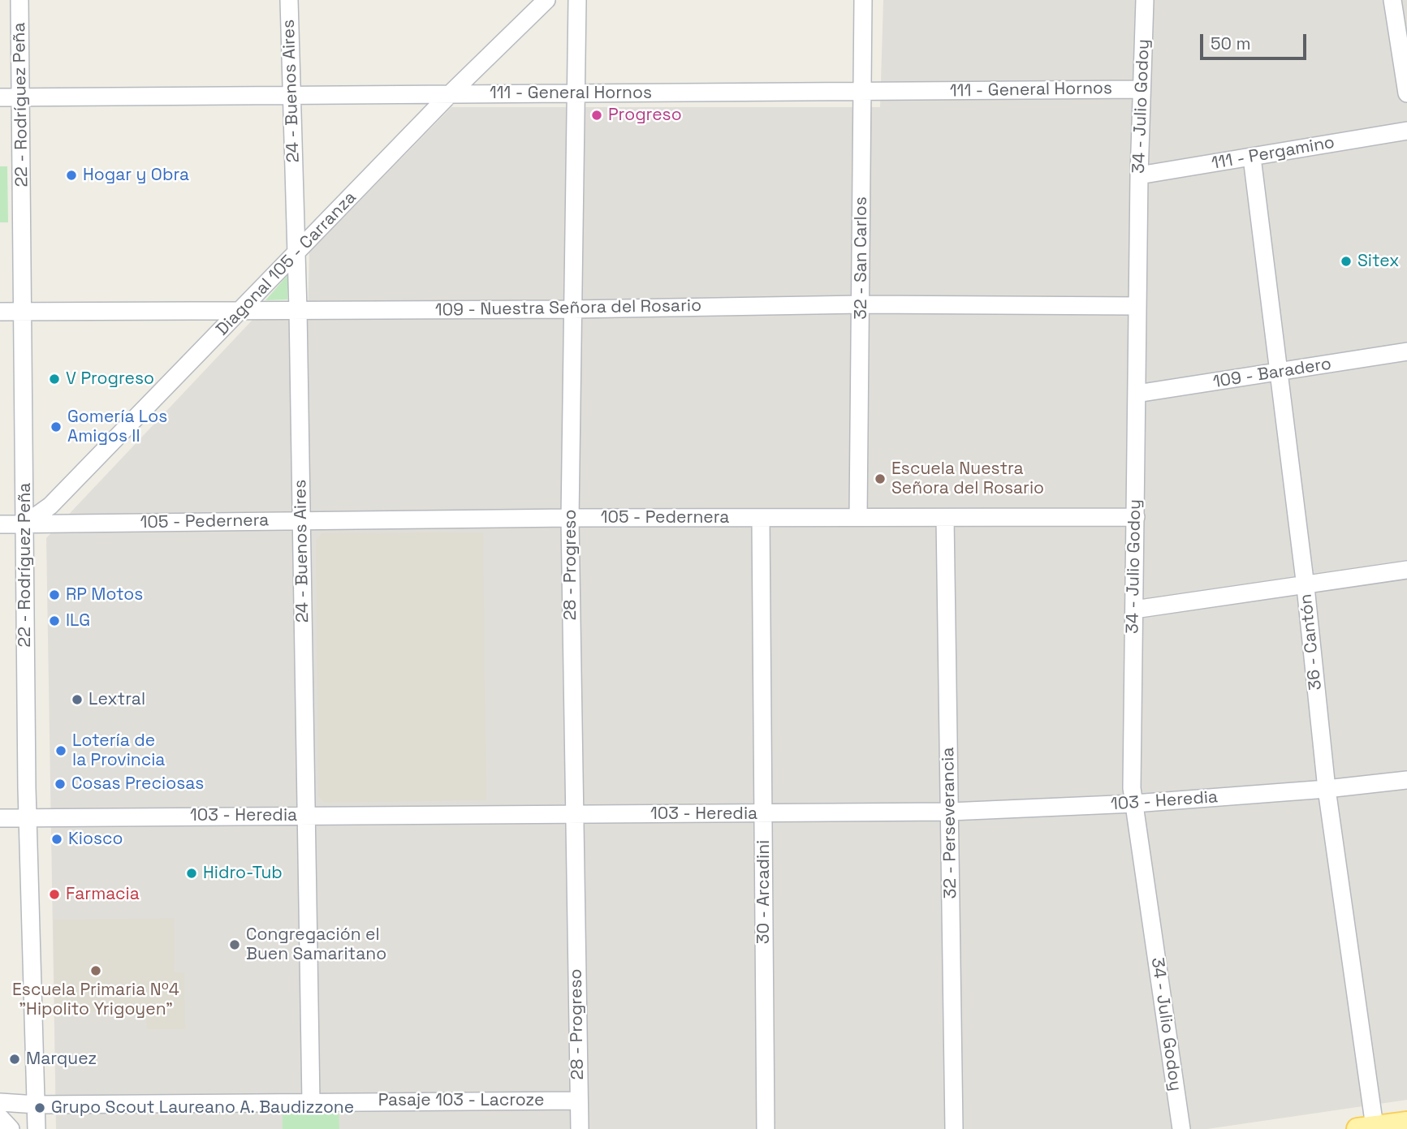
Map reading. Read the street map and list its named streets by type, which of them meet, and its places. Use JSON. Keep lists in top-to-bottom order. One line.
{"streets":{"street":["111 - General Hornos","24 - Buenos Aires","22 - Rodríguez Peña","34 - Julio Godoy","111 - Pergamino","32 - San Carlos","Diagonal 105 - Carranza","109 - Nuestra Señora del Rosario","109 - Baradero","105 - Pedernera","28 - Progreso","36 - Cantón","103 - Heredia","32 - Perseverancia","30 - Arcadini","Pasaje 103 - Lacroze"]},"crossings":[["111 - General Hornos","24 - Buenos Aires"],["111 - General Hornos","22 - Rodríguez Peña"],["111 - General Hornos","34 - Julio Godoy"],["111 - General Hornos","32 - San Carlos"],["111 - General Hornos","Diagonal 105 - Carranza"],["111 - General Hornos","28 - Progreso"],["24 - Buenos Aires","Diagonal 105 - Carranza"],["24 - Buenos Aires","109 - Nuestra Señora del Rosario"],["24 - Buenos Aires","105 - Pedernera"],["24 - Buenos Aires","103 - Heredia"],["24 - Buenos Aires","Pasaje 103 - Lacroze"],["22 - Rodríguez Peña","Diagonal 105 - Carranza"],["22 - Rodríguez Peña","109 - Nuestra Señora del Rosario"],["22 - Rodríguez Peña","105 - Pedernera"],["22 - Rodríguez Peña","103 - Heredia"],["22 - Rodríguez Peña","Pasaje 103 - Lacroze"],["34 - Julio Godoy","111 - Pergamino"],["34 - Julio Godoy","109 - Nuestra Señora del Rosario"],["34 - Julio Godoy","109 - Baradero"],["34 - Julio Godoy","105 - Pedernera"],["34 - Julio Godoy","103 - Heredia"],["111 - Pergamino","36 - Cantón"],["32 - San Carlos","109 - Nuestra Señora del Rosario"],["32 - San Carlos","105 - Pedernera"],["Diagonal 105 - Carranza","109 - Nuestra Señora del Rosario"],["Diagonal 105 - Carranza","105 - Pedernera"],["109 - Nuestra Señora del Rosario","28 - Progreso"],["109 - Baradero","36 - Cantón"],["105 - Pedernera","28 - Progreso"],["105 - Pedernera","32 - Perseverancia"],["105 - Pedernera","30 - Arcadini"],["28 - Progreso","103 - Heredia"],["28 - Progreso","Pasaje 103 - Lacroze"],["36 - Cantón","103 - Heredia"],["103 - Heredia","32 - Perseverancia"],["103 - Heredia","30 - Arcadini"]],"places":["Progreso","Hogar y Obra","Sitex","V Progreso","Gomería Los Amigos II","Escuela Nuestra Señora del Rosario","RP Motos","ILG","Lextral","Lotería de la Provincia","Cosas Preciosas","Kiosco","Hidro-Tub","Farmacia","Congregación el Buen Samaritano","Escuela Primaria Nº4 \"Hipolito Yrigoyen\"","Marquez","Grupo Scout Laureano A. Baudizzone"],"scale_bar":"50 m"}
